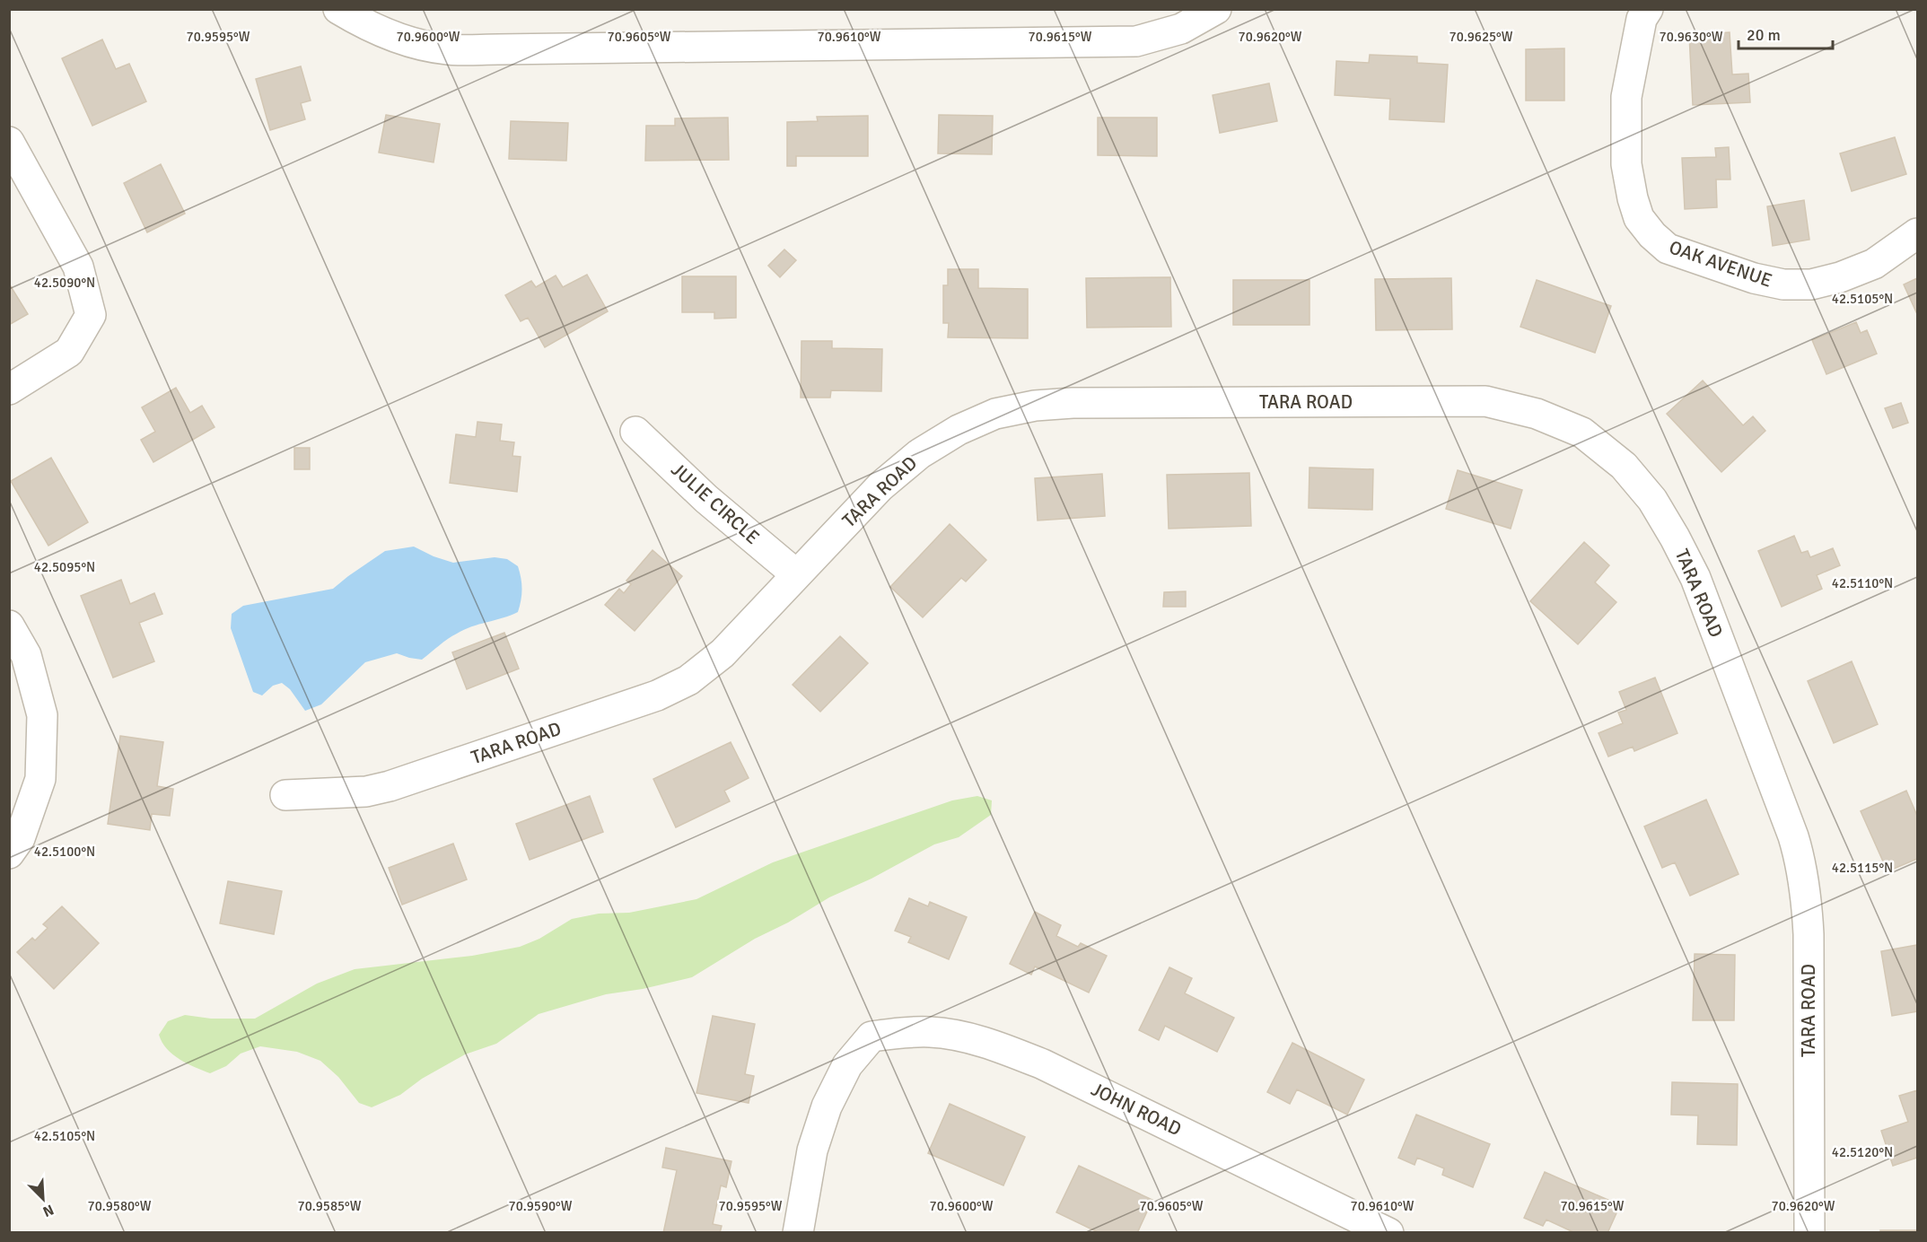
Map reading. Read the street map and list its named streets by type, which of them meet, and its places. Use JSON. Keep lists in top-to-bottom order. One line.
{"streets":{"street":["OAK AVENUE","TARA ROAD","JULIE CIRCLE","JOHN ROAD"]},"crossings":[["TARA ROAD","JULIE CIRCLE"]],"scale_bar":"20 m","north":"bottom right","coordinates":["70.9595°W","70.9600°W","70.9605°W","70.9610°W","70.9615°W","70.9620°W","70.9625°W","70.9630°W","42.5090°N","42.5105°N","42.5095°N","42.5110°N","42.5100°N","42.5115°N","42.5120°N","70.9580°W","70.9585°W","70.9590°W"]}
